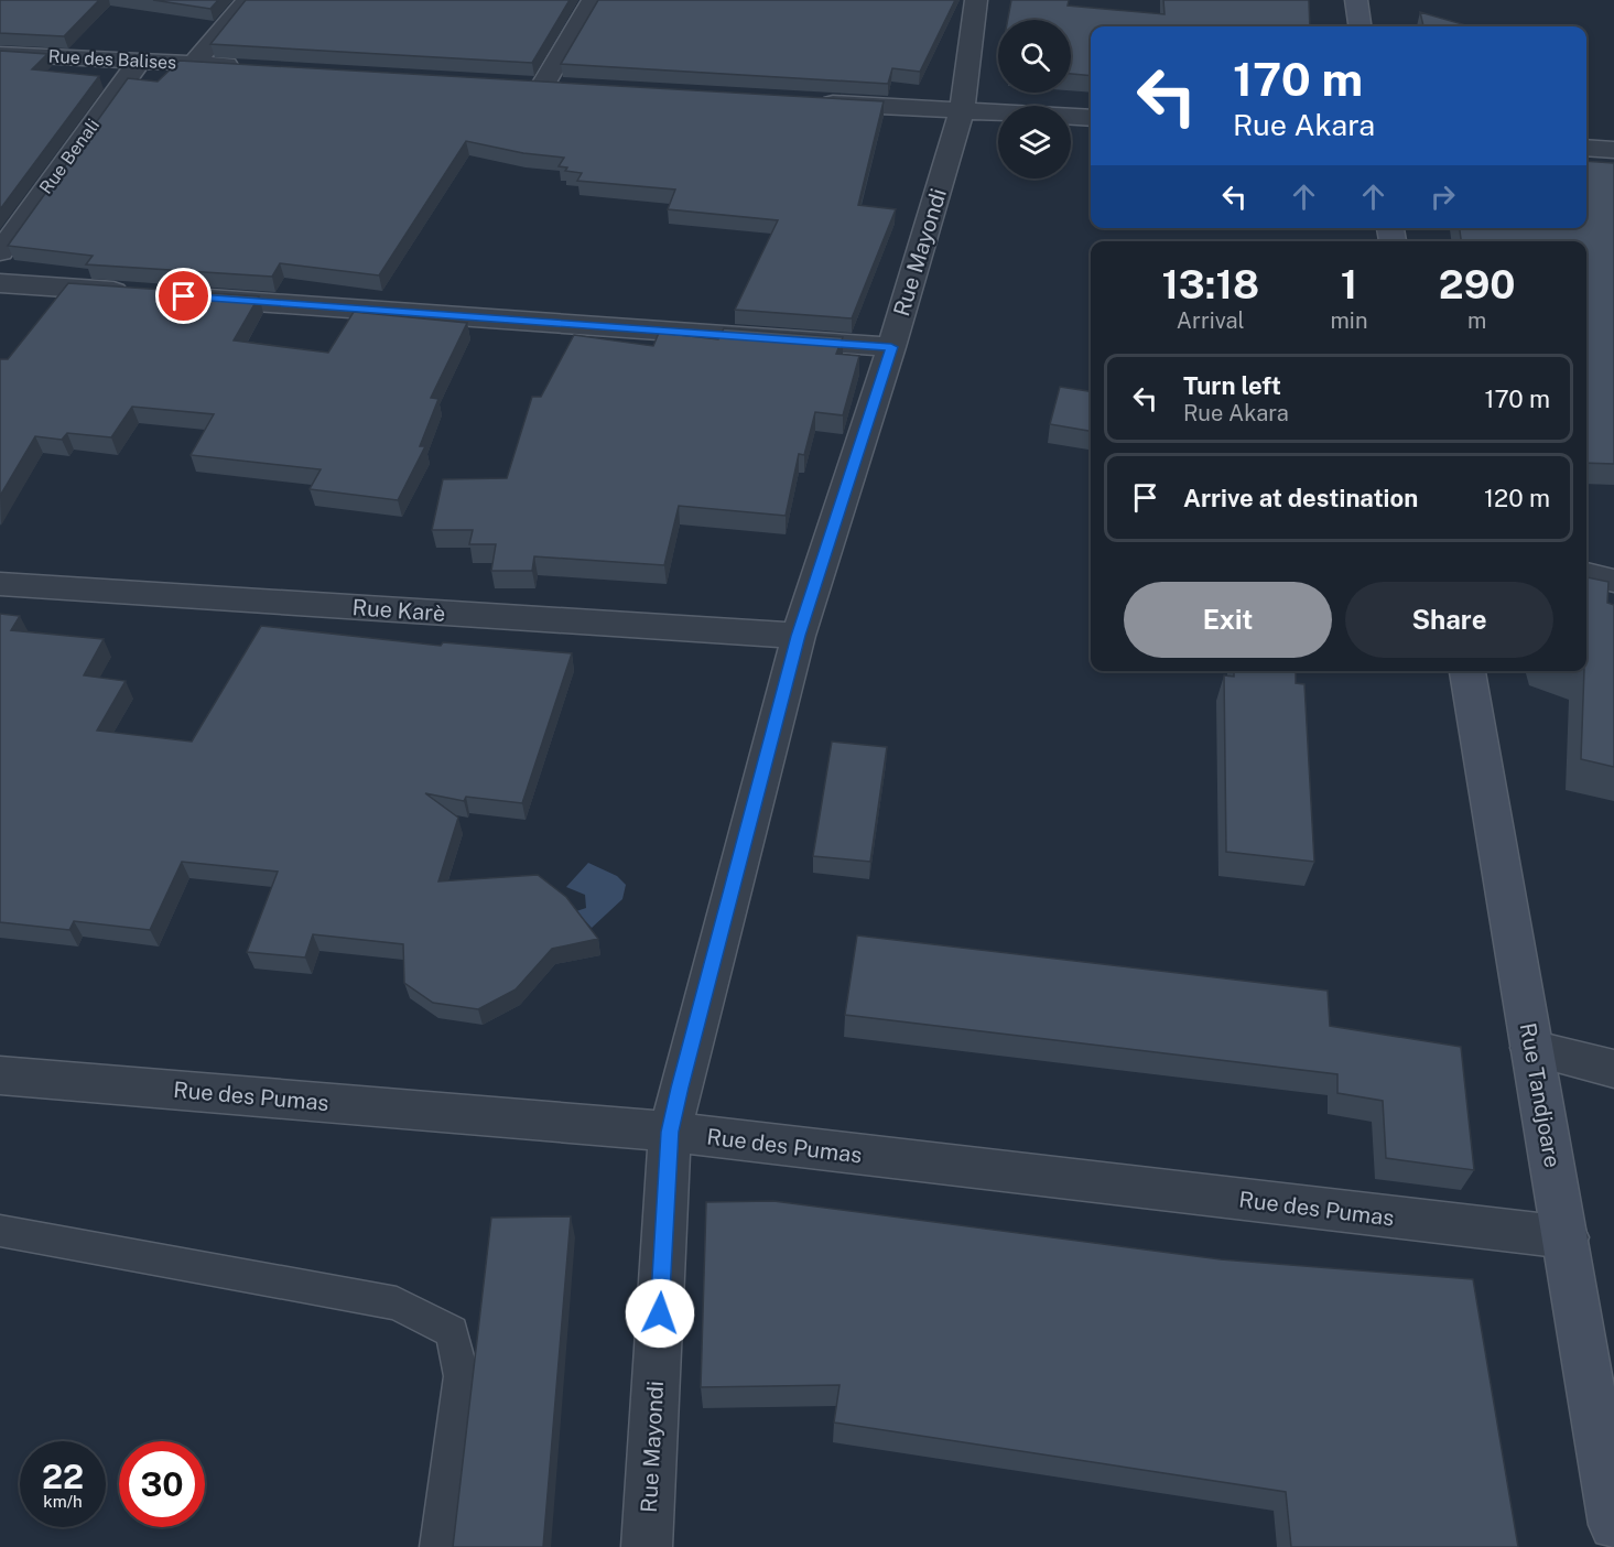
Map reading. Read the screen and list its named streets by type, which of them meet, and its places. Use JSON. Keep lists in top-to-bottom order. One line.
{"streets":{"street":["Rue des Balises","Rue Benali","Rue Mayondi","Rue Karè","Rue Tandjoare","Rue des Pumas"]},"crossings":[["Rue des Balises","Rue Benali"],["Rue Mayondi","Rue Karè"],["Rue Mayondi","Rue des Pumas"],["Rue Tandjoare","Rue des Pumas"]],"page":{"turn":["170 m","Rue Akara"],"eta":["13:18","Arrival","1","min","290","m"],"list":[{"name":"Turn left","note":"Rue Akara","value":"170 m"},{"name":"Arrive at destination","value":"120 m"}],"buttons":["Exit","Share"],"speed":"22 km/h","limit":"30"}}
